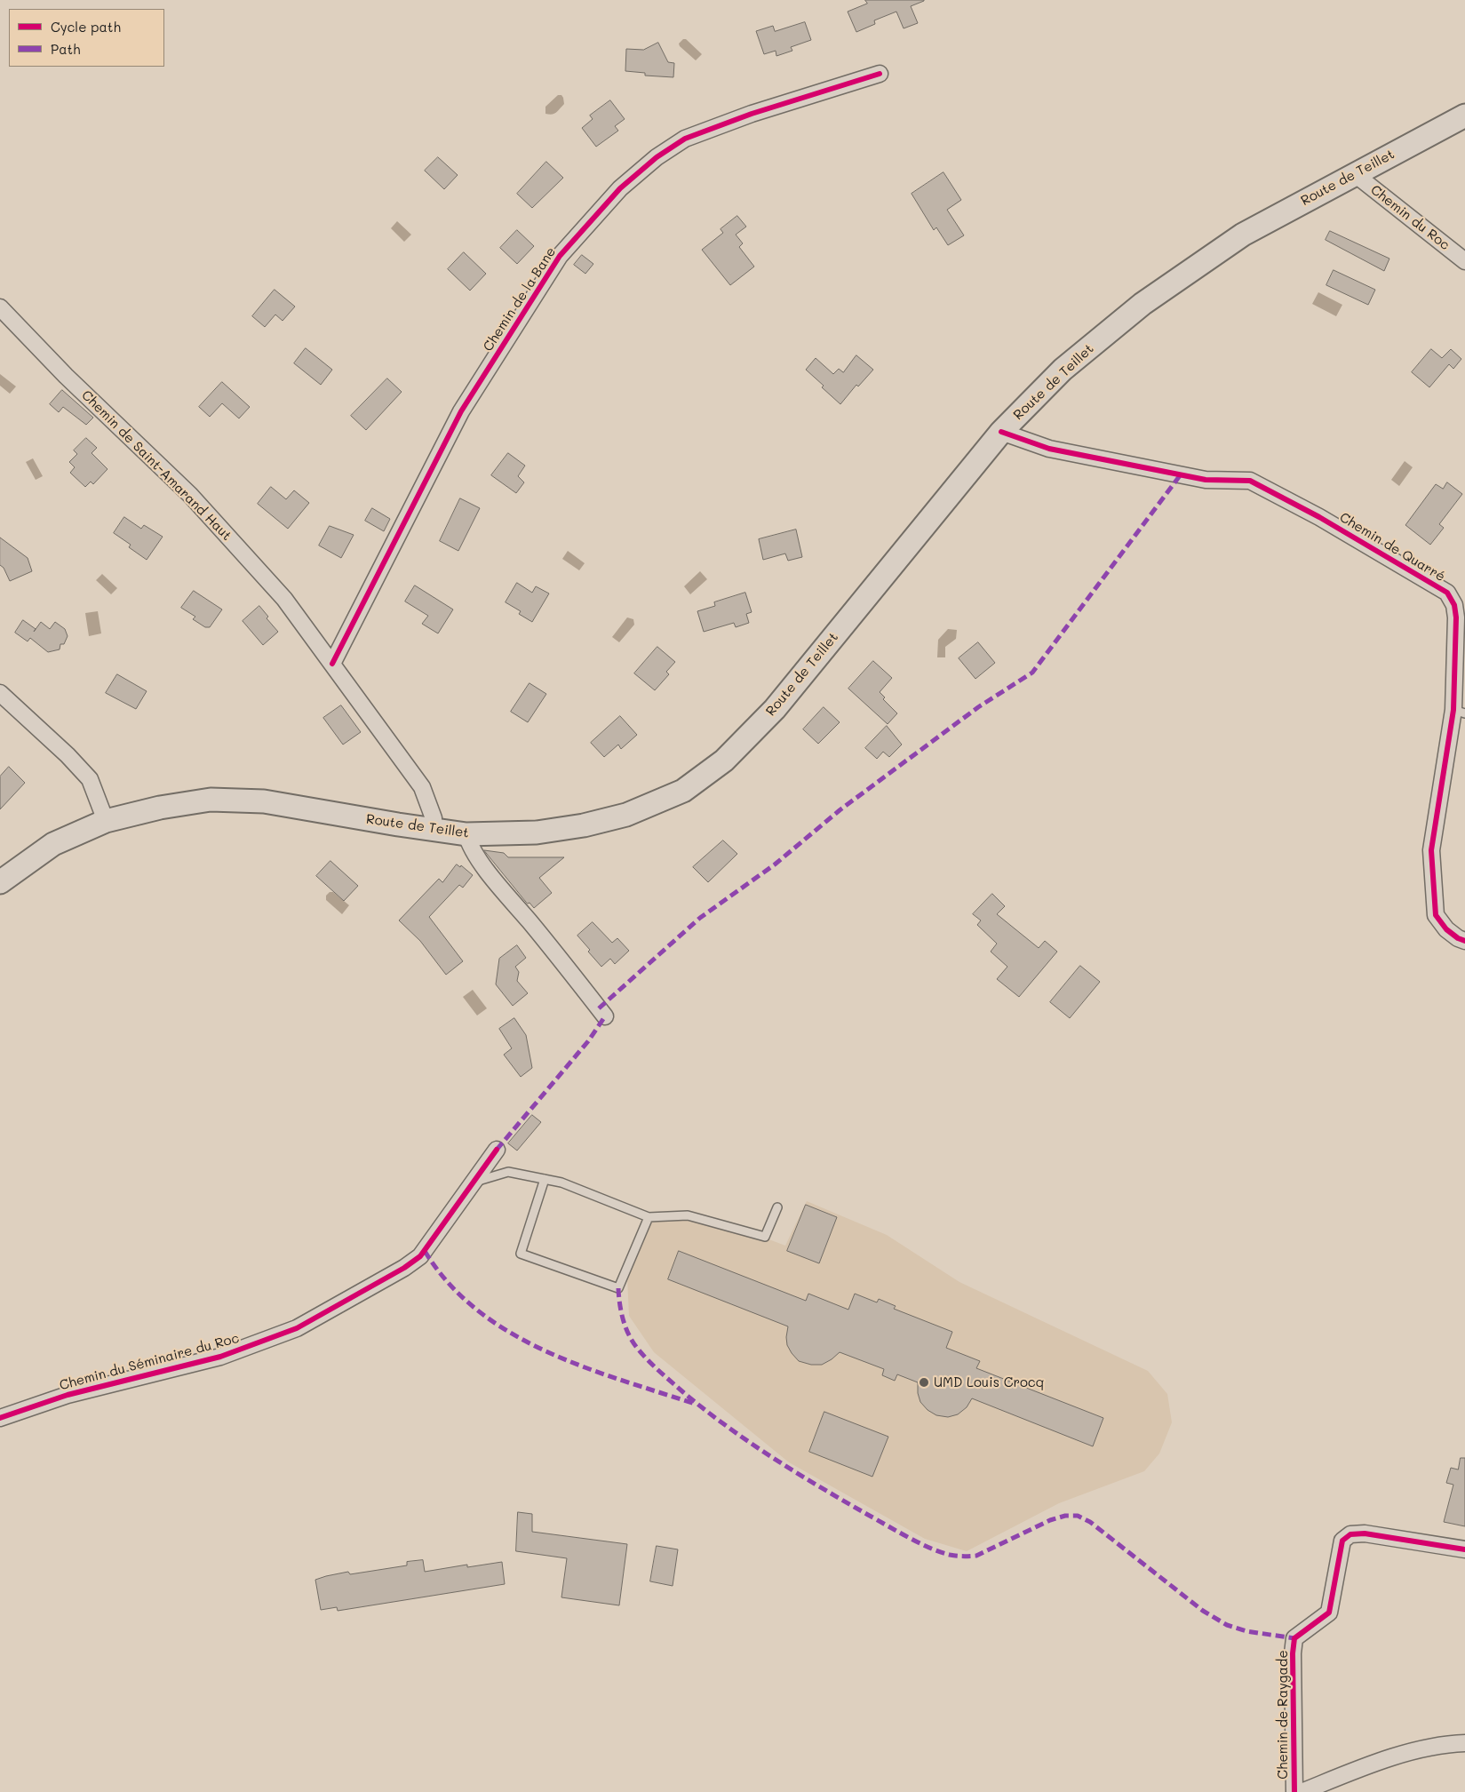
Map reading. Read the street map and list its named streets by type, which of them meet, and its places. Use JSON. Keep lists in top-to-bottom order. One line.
{"streets":{"main road":["Route de Teillet"],"street":["Chemin du Roc","Chemin de la Bane","Chemin de Saint-Amarand Haut","Chemin de Quarré","Chemin du Séminaire du Roc","Chemin de Raygade"]},"crossings":[["Route de Teillet","Chemin du Roc"],["Route de Teillet","Chemin de Saint-Amarand Haut"],["Route de Teillet","Chemin de Quarré"],["Chemin de la Bane","Chemin de Saint-Amarand Haut"]],"places":["UMD Louis Crocq"],"legend":["Cycle path","Path"]}
